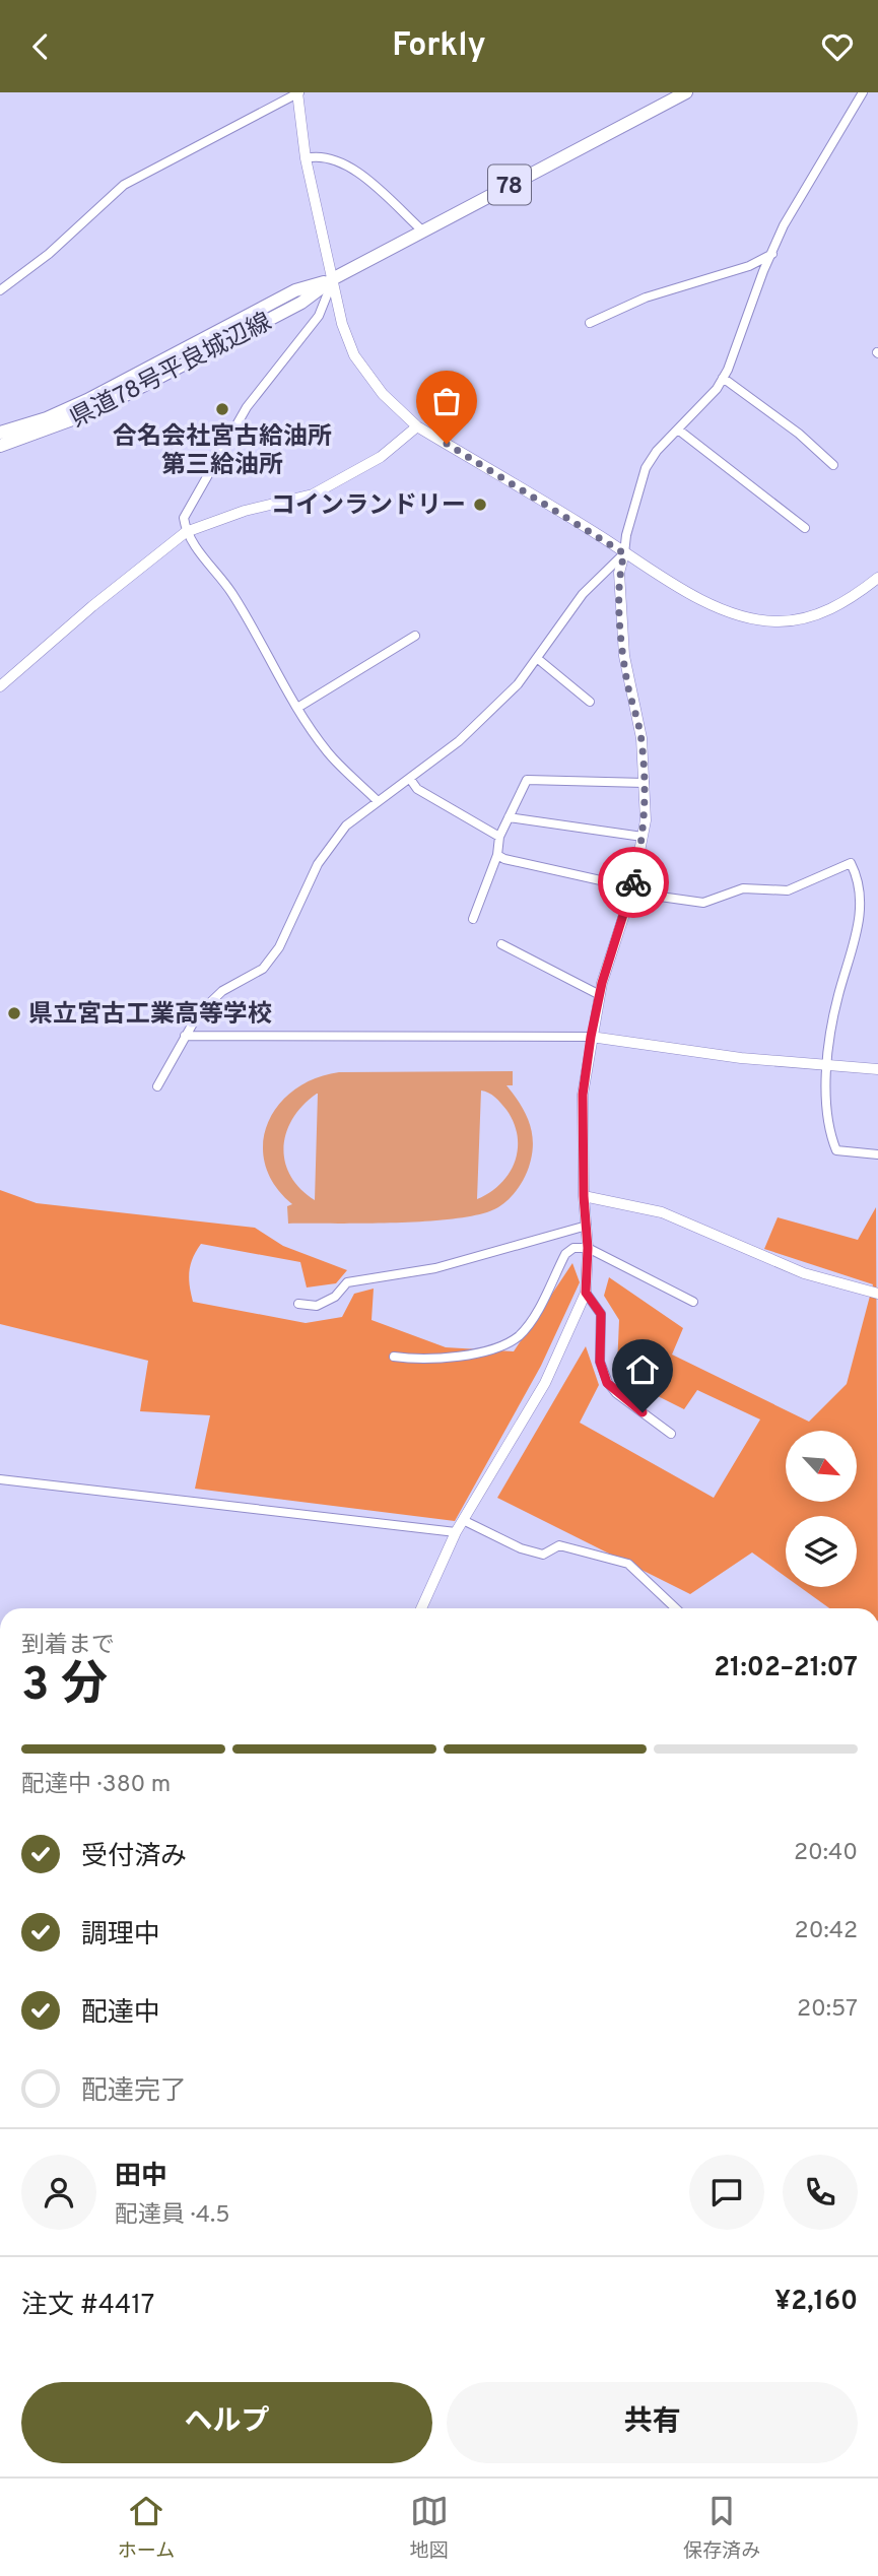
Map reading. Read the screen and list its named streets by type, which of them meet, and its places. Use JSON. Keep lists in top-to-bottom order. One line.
{"streets":{"main road":["78","県道78号平良城辺線"]},"places":["合名会社宮古給油所 第三給油所","コインランドリー","県立宮古工業高等学校"],"north":"bottom right","page":{"header":"Forkly","heading":["3 分","到着まで","21:02–21:07"],"panel":["田中","配達員 · 4.5","注文 #4417","¥2,160"],"bar":"配達中 · 380 m","list":[["受付済み","20:40"],["調理中","20:42"],["配達中","20:57"],"配達完了"],"buttons":["ヘルプ","共有"],"tabs":["ホーム","地図","保存済み"]}}
